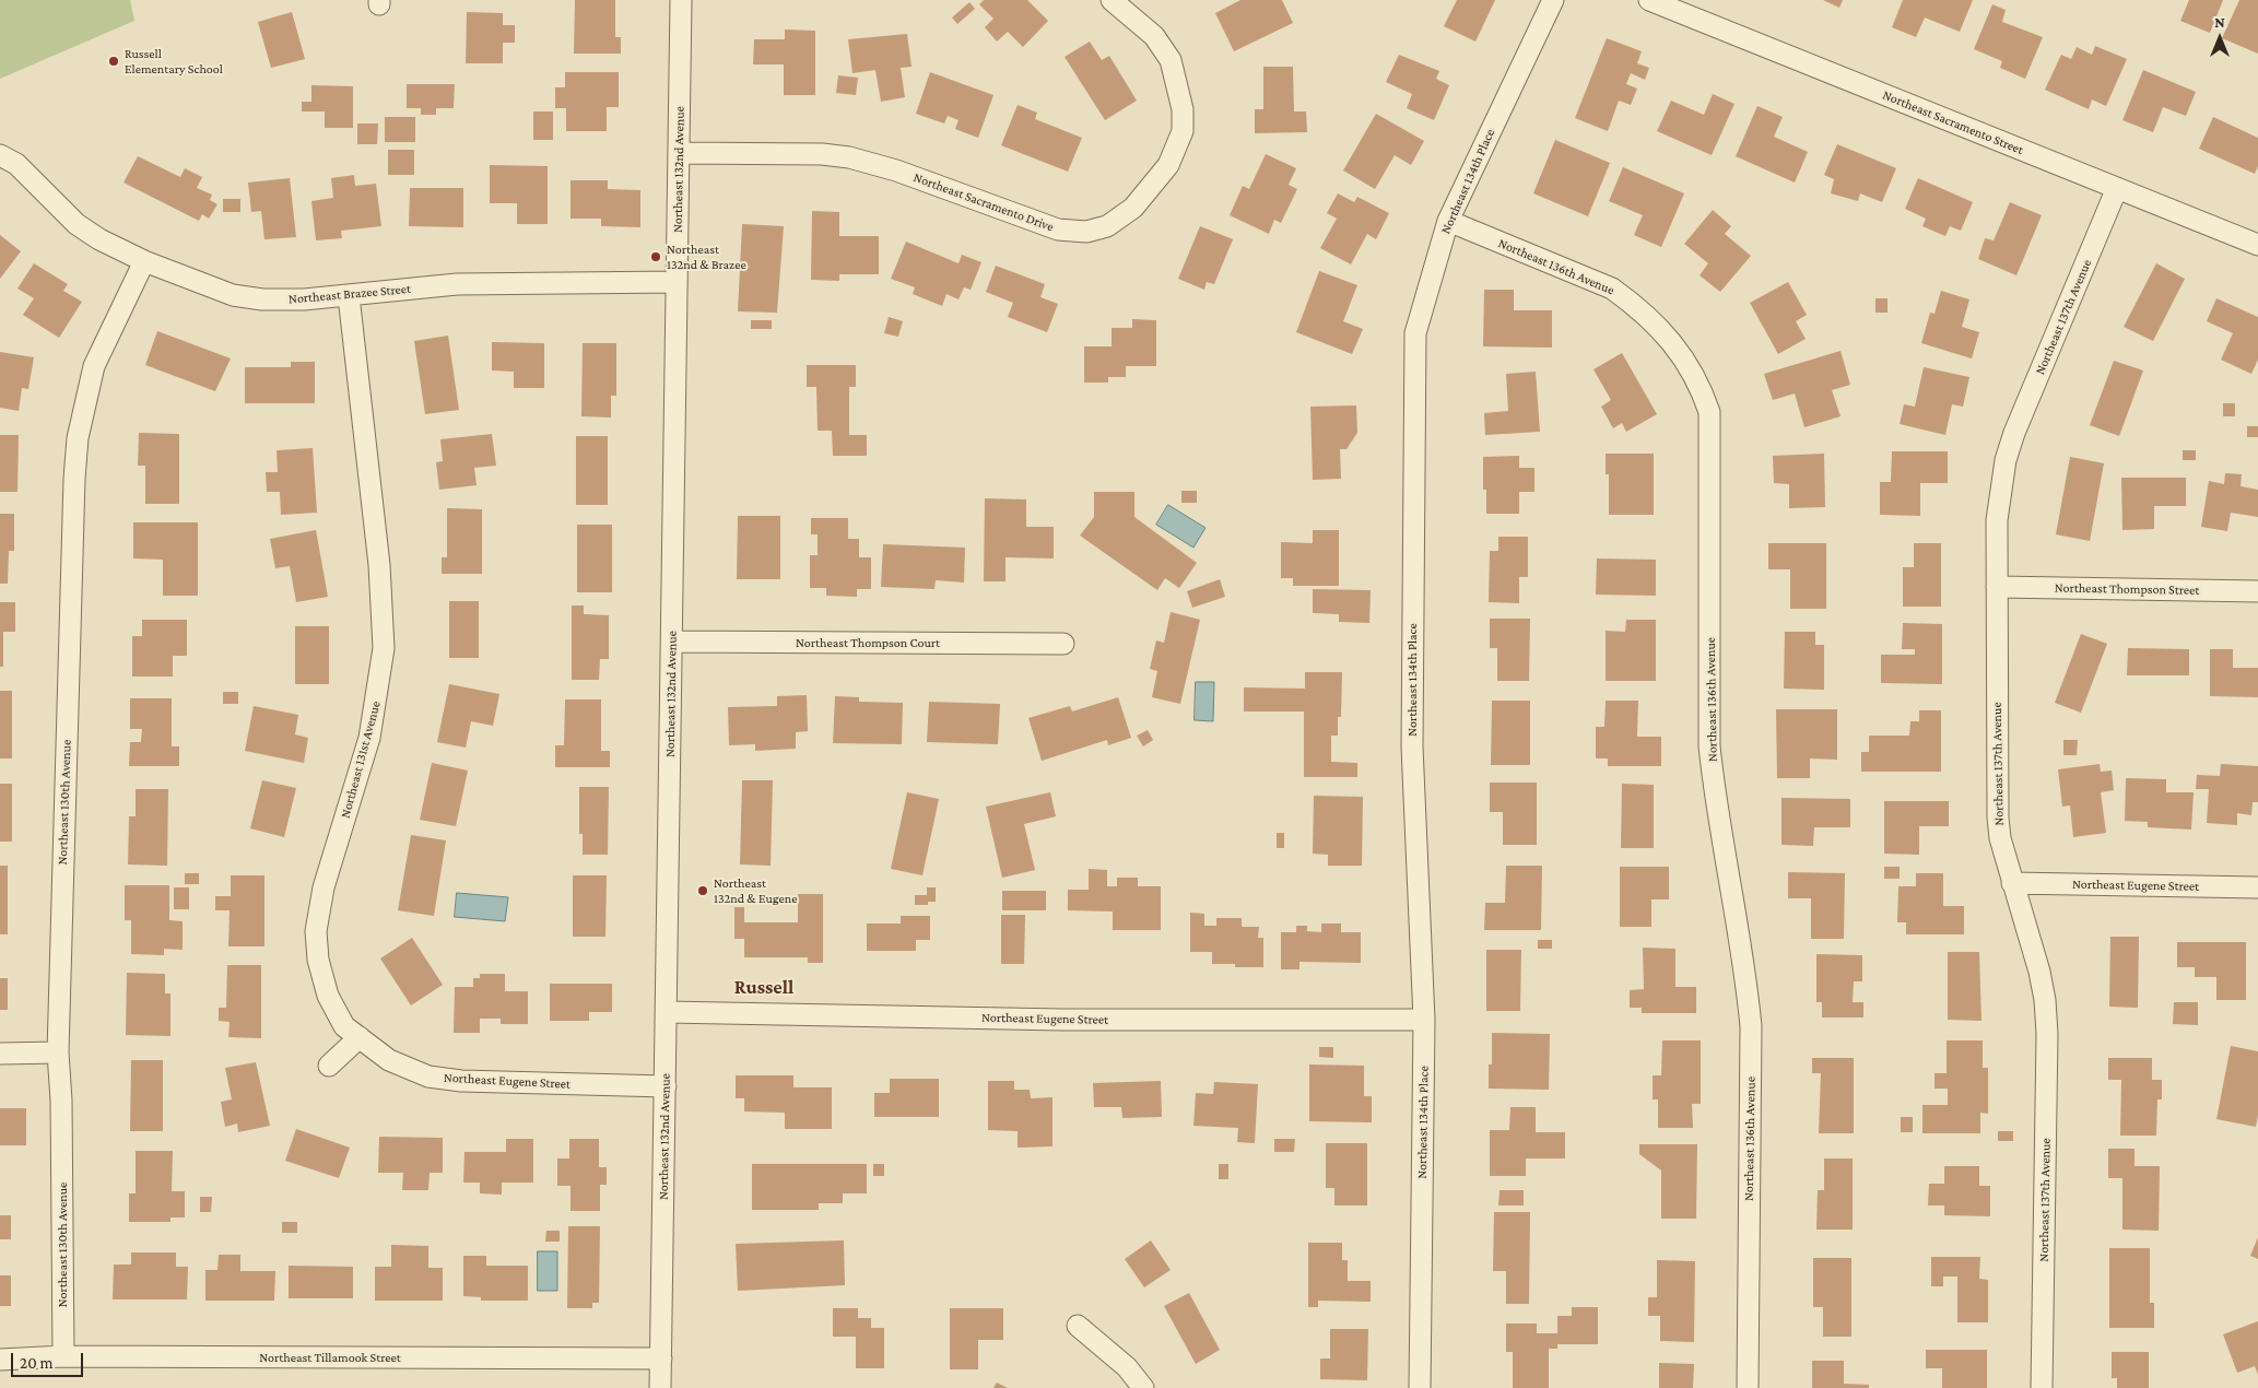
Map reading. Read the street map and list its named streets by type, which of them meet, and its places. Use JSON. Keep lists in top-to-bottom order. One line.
{"streets":{"street":["Northeast Sacramento Street","Northeast 132nd Avenue","Northeast 134th Place","Northeast Sacramento Drive","Northeast 136th Avenue","Northeast Brazee Street","Northeast 137th Avenue","Northeast Thompson Street","Northeast Thompson Court","Northeast 131st Avenue","Northeast 130th Avenue","Northeast Eugene Street","Northeast Tillamook Street"]},"crossings":[["Northeast Sacramento Street","Northeast 137th Avenue"],["Northeast 132nd Avenue","Northeast Sacramento Drive"],["Northeast 132nd Avenue","Northeast Brazee Street"],["Northeast 132nd Avenue","Northeast Thompson Court"],["Northeast 132nd Avenue","Northeast Eugene Street"],["Northeast 132nd Avenue","Northeast Tillamook Street"],["Northeast 134th Place","Northeast 136th Avenue"],["Northeast 134th Place","Northeast Eugene Street"],["Northeast Brazee Street","Northeast 131st Avenue"],["Northeast Brazee Street","Northeast 130th Avenue"],["Northeast 137th Avenue","Northeast Thompson Street"],["Northeast 137th Avenue","Northeast Eugene Street"],["Northeast 131st Avenue","Northeast Eugene Street"],["Northeast 130th Avenue","Northeast Tillamook Street"]],"districts":["Russell"],"places":["Russell Elementary School","Northeast 132nd & Brazee","Northeast 132nd & Eugene"],"scale_bar":"20 m","north":"top"}
